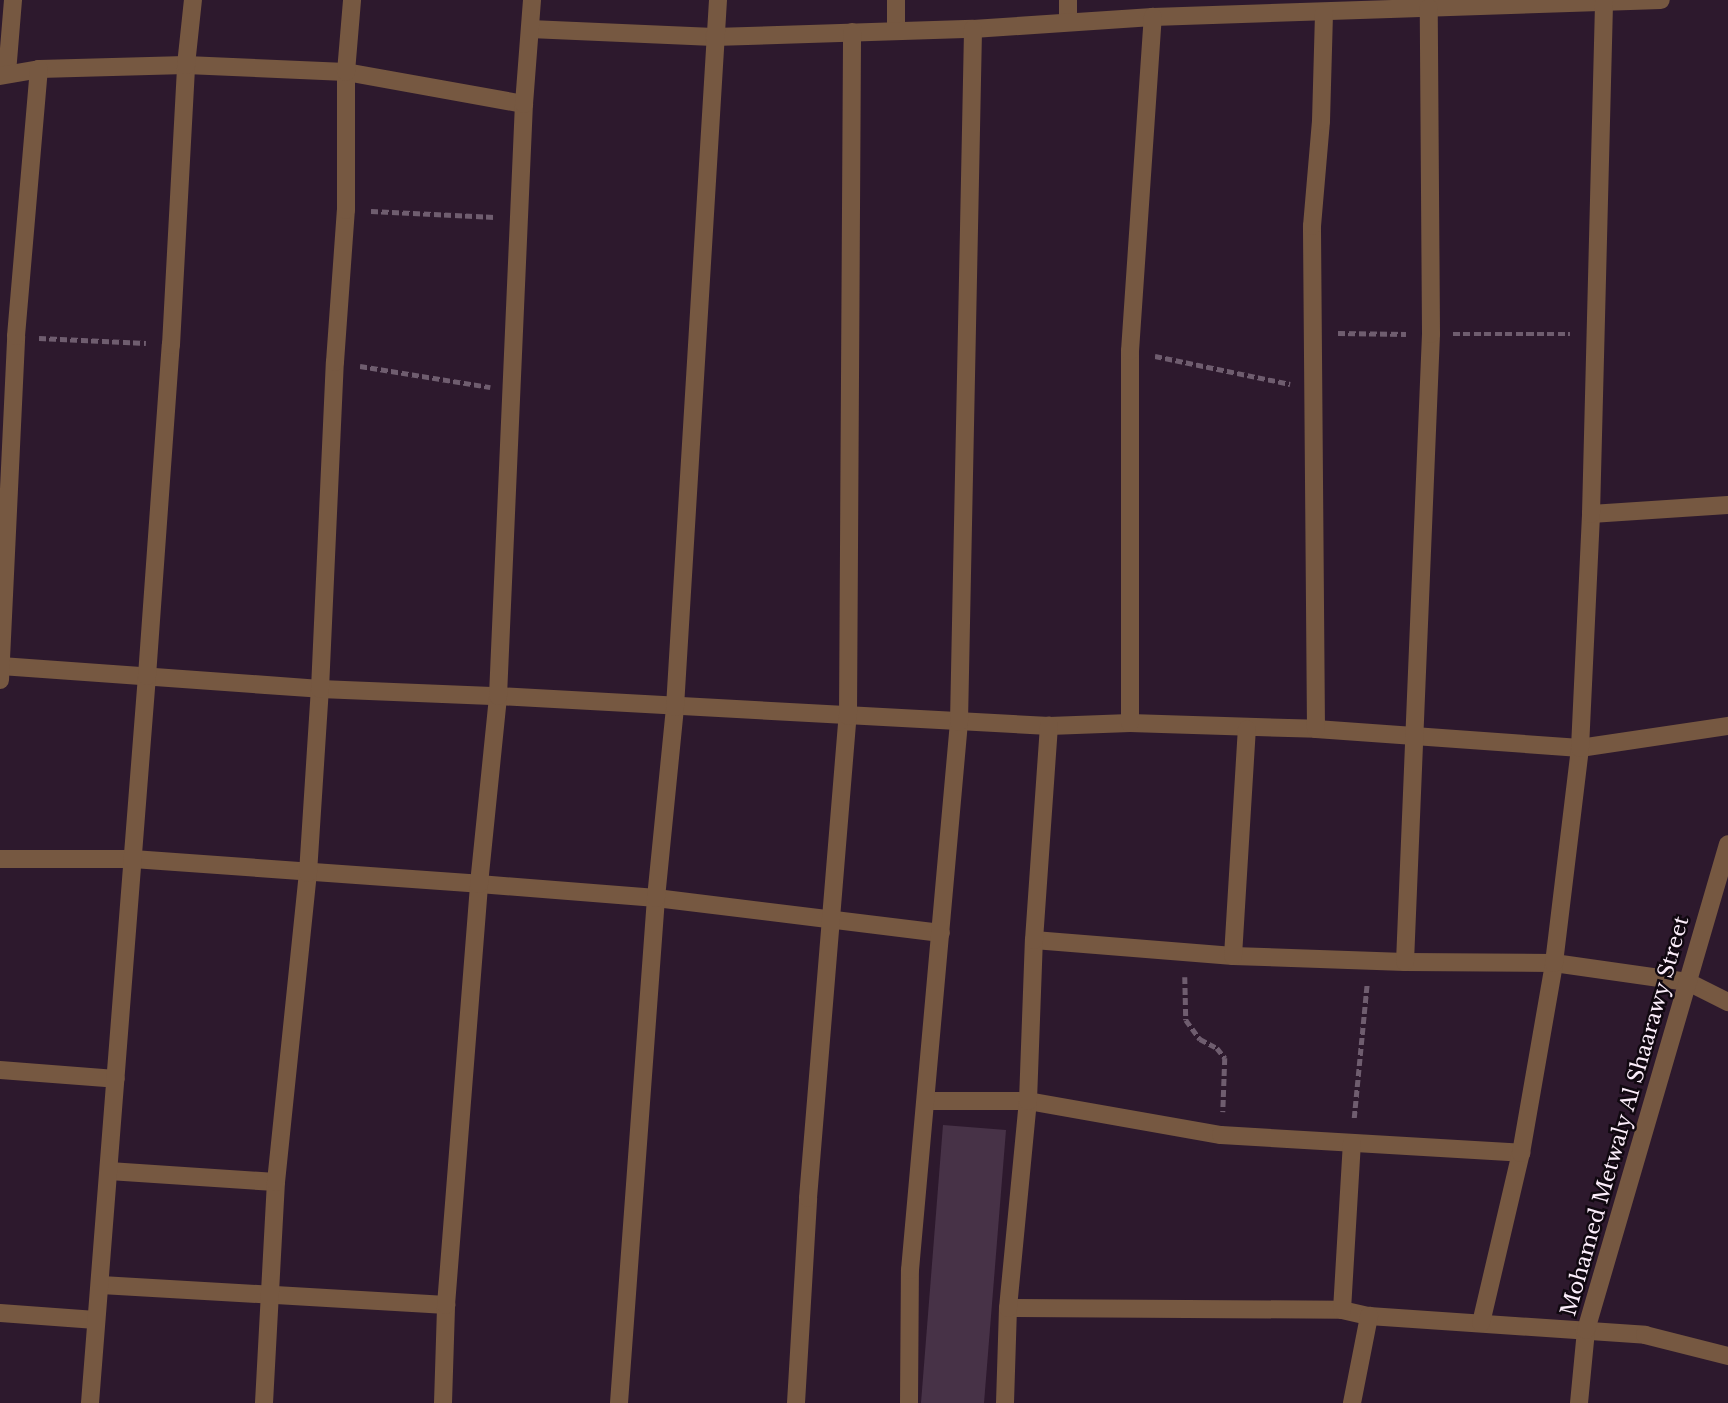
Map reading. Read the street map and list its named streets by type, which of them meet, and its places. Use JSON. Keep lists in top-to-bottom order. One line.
{"streets":{"street":["Mohamed Metwaly Al Shaarawy Street"]}}
